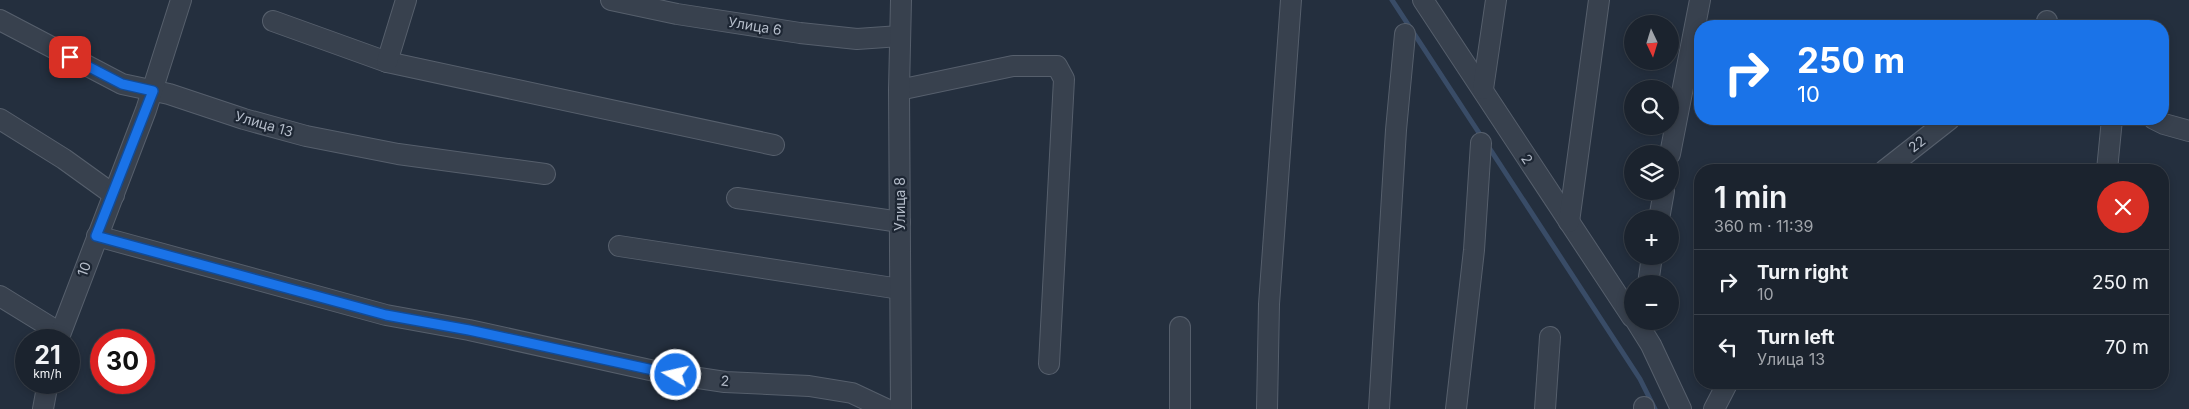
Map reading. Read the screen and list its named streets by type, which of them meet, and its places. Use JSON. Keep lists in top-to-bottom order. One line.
{"streets":{"street":["Улица 6","Улица 13","22","2","Улица 8","10"]},"crossings":[["Улица 6","Улица 8"],["Улица 13","10"],["2","10"]],"north":"bottom","page":{"map_buttons":["+","−"],"turn":["250 m","10"],"heading":["1 min","360 m · 11:39"],"list":[{"name":"Turn right","note":"10","value":"250 m"},{"name":"Turn left","note":"Улица 13","value":"70 m"}],"speed":"21 km/h","limit":"30"}}
